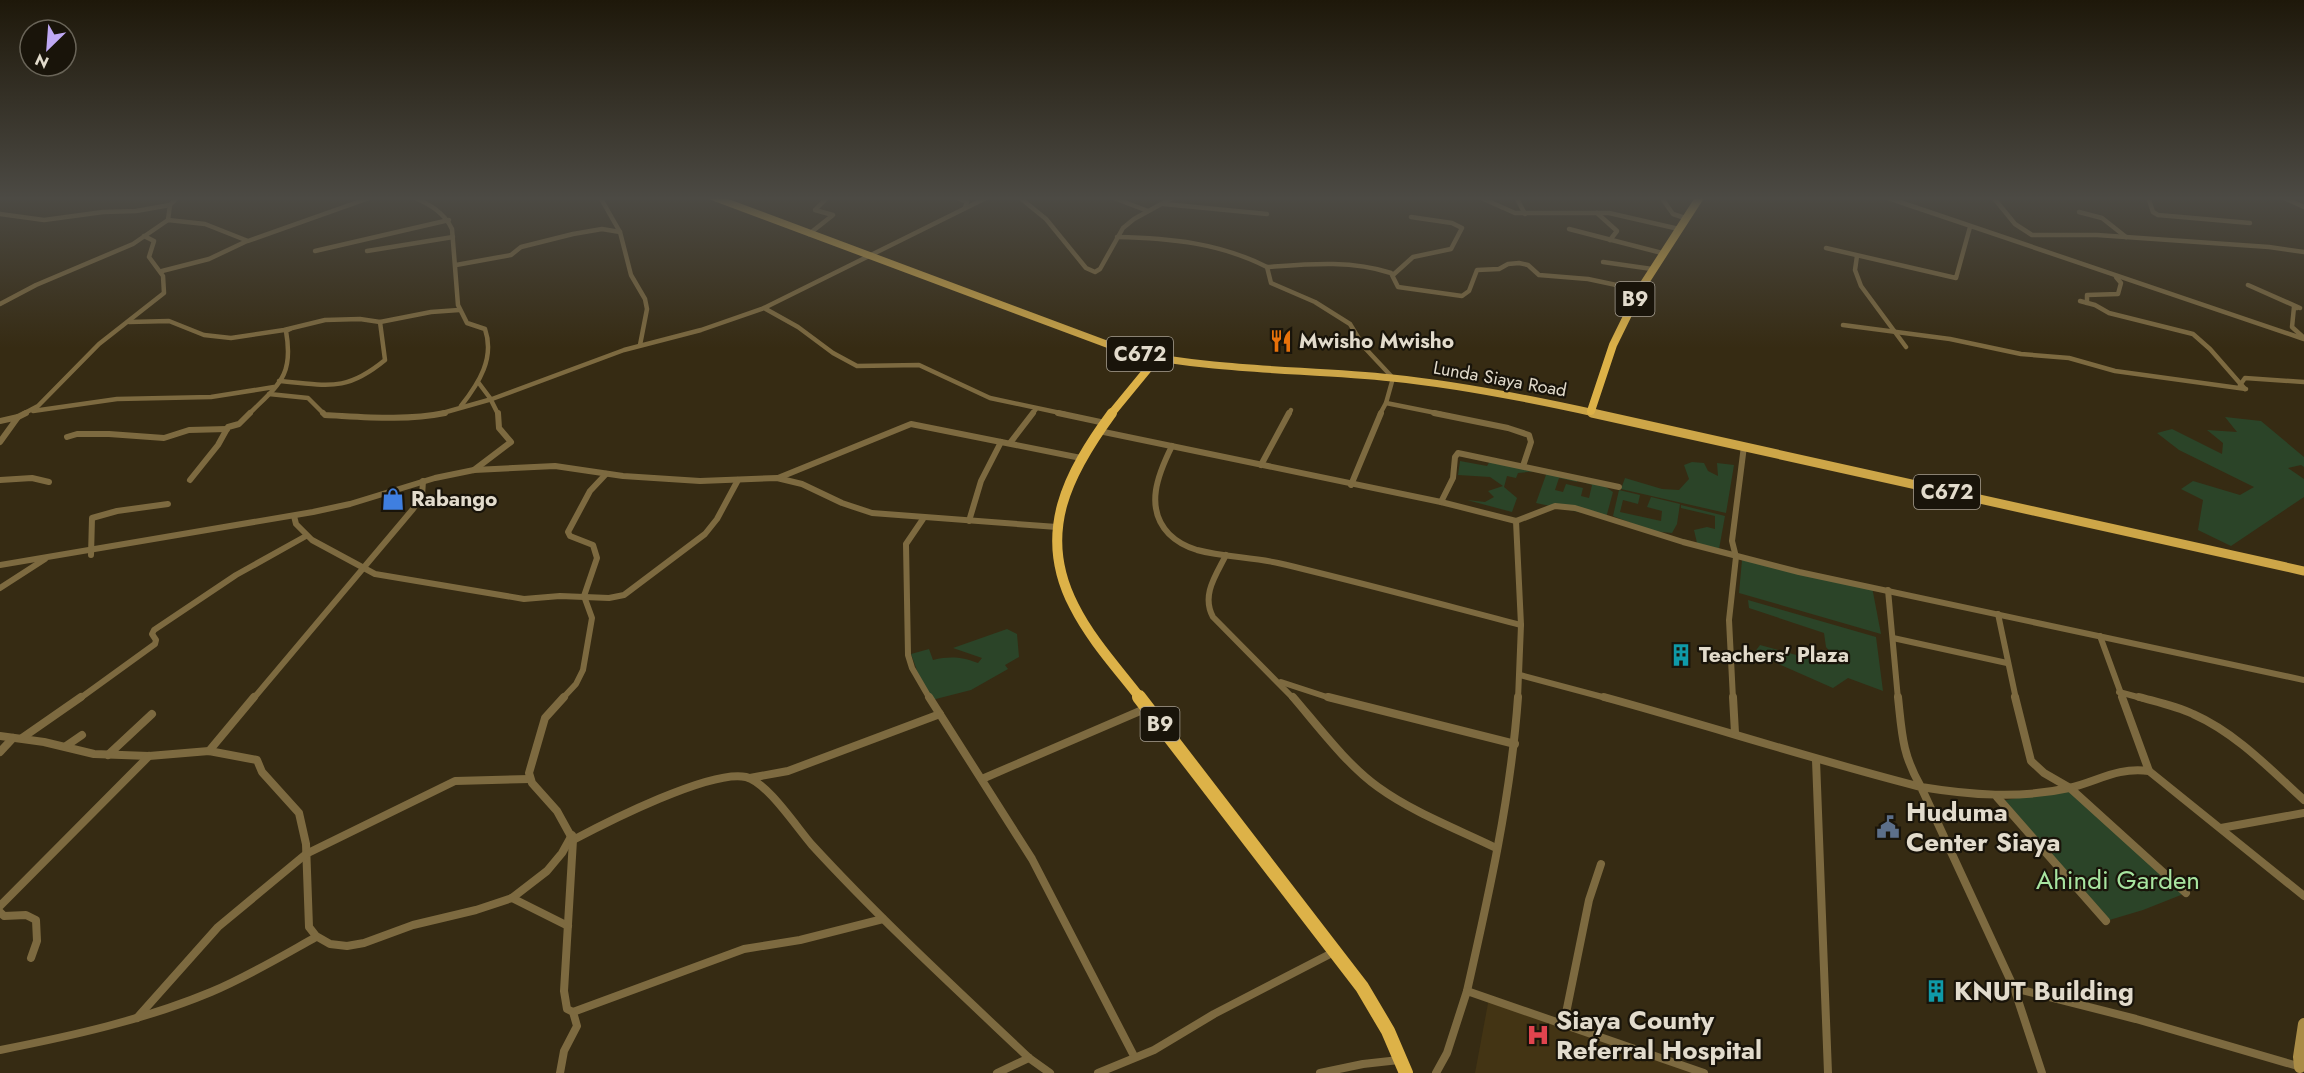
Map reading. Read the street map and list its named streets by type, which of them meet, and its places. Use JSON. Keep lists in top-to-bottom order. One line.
{"streets":{"highway":["B9"],"main road":["C672","Lunda Siaya Road"]},"crossings":[["B9","C672"],["B9","Lunda Siaya Road"],["C672","Lunda Siaya Road"]],"parks":["Ahindi Garden"],"places":{"restaurant":["Mwisho Mwisho"],"shop":["Rabango"],"building":["Teachers' Plaza","KNUT Building"],"public building":["Huduma Center Siaya"],"hospital":["Siaya County Referral Hospital"]},"north":"bottom left"}
